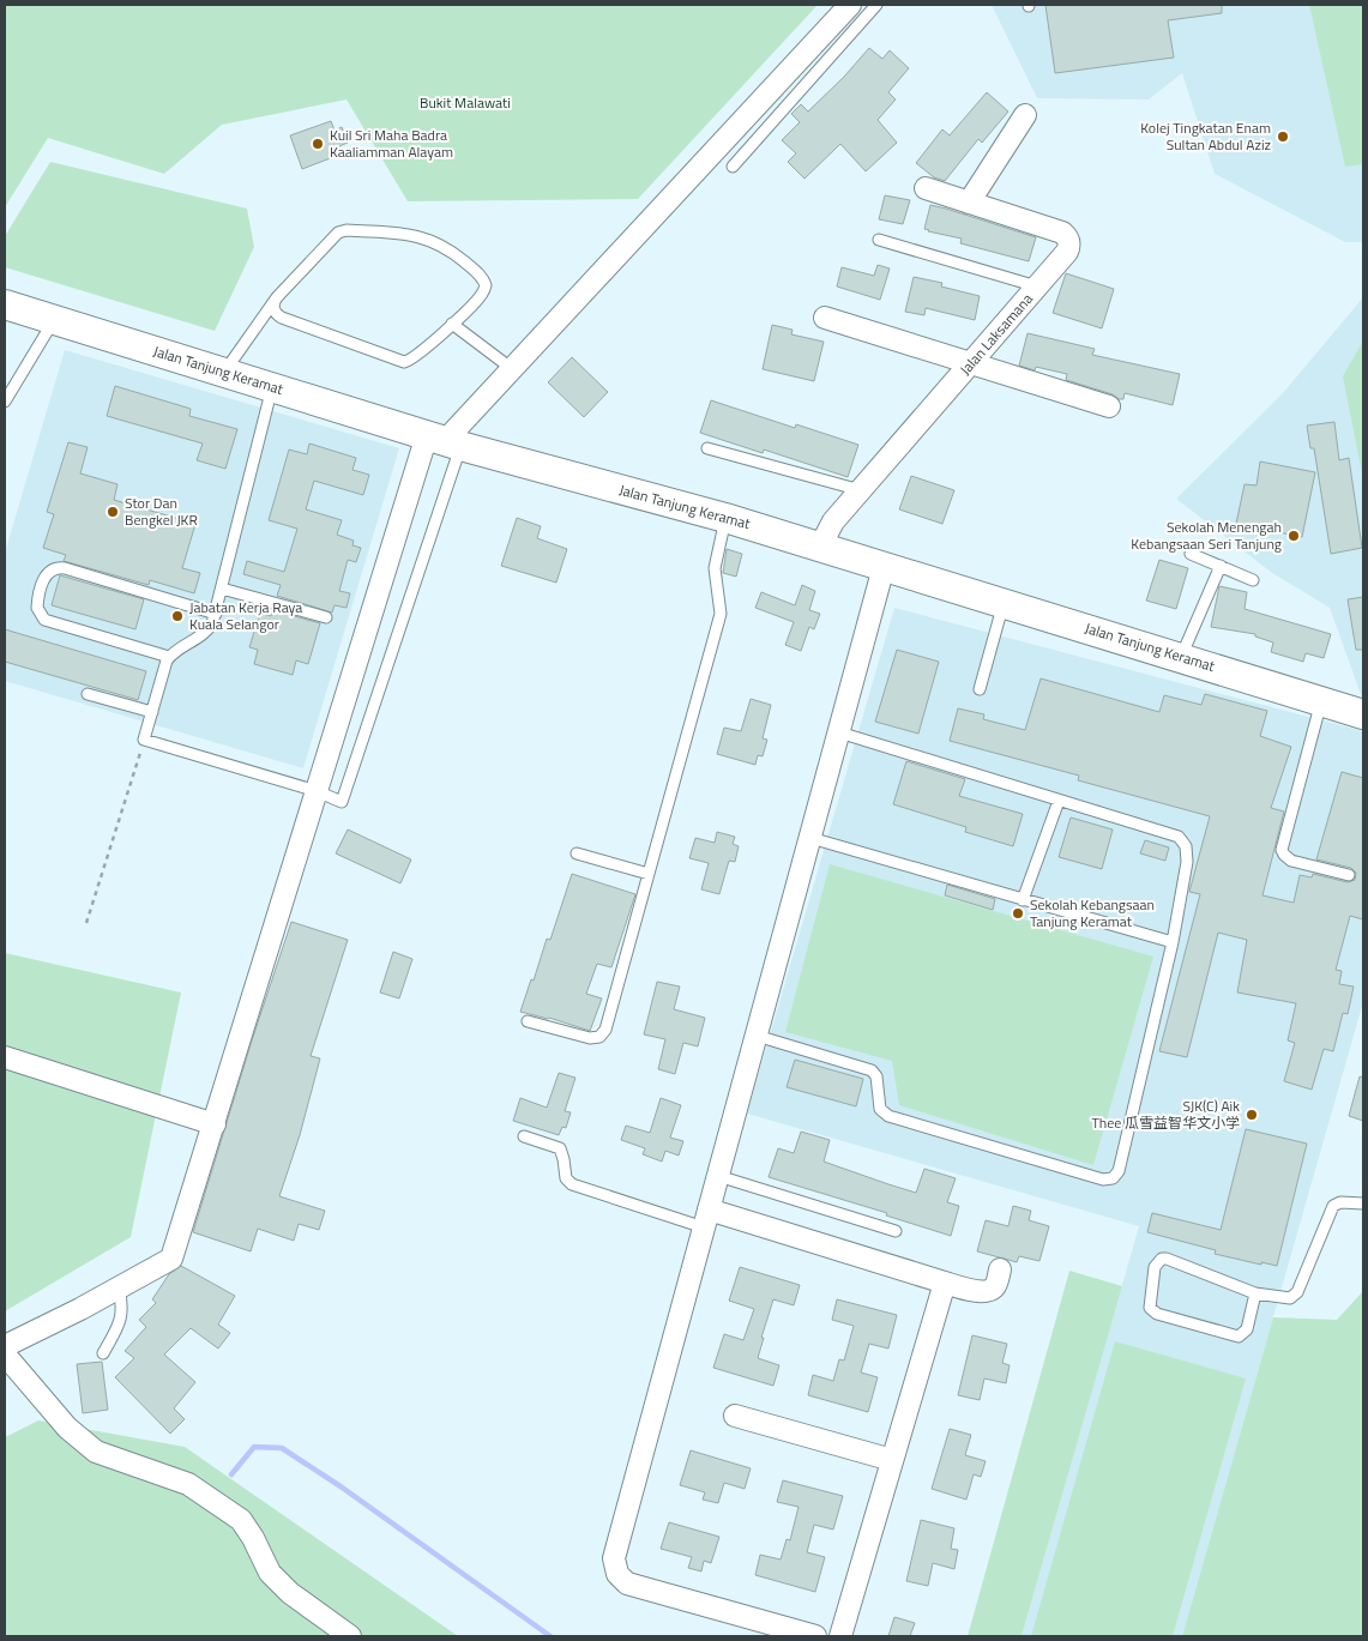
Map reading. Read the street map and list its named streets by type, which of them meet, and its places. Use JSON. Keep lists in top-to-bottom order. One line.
{"streets":{"street":["Jalan Laksamana","Jalan Tanjung Keramat"]},"crossings":[["Jalan Laksamana","Jalan Tanjung Keramat"]],"parks":["Bukit Malawati"],"places":["Kolej Tingkatan Enam Sultan Abdul Aziz","Kuil Sri Maha Badra Kaaliamman Alayam","Stor Dan Bengkel JKR","Sekolah Menengah Kebangsaan Seri Tanjung","Jabatan Kerja Raya Kuala Selangor","Sekolah Kebangsaan Tanjung Keramat","SJK(C) Aik Thee 瓜雪益智华文小学"]}
